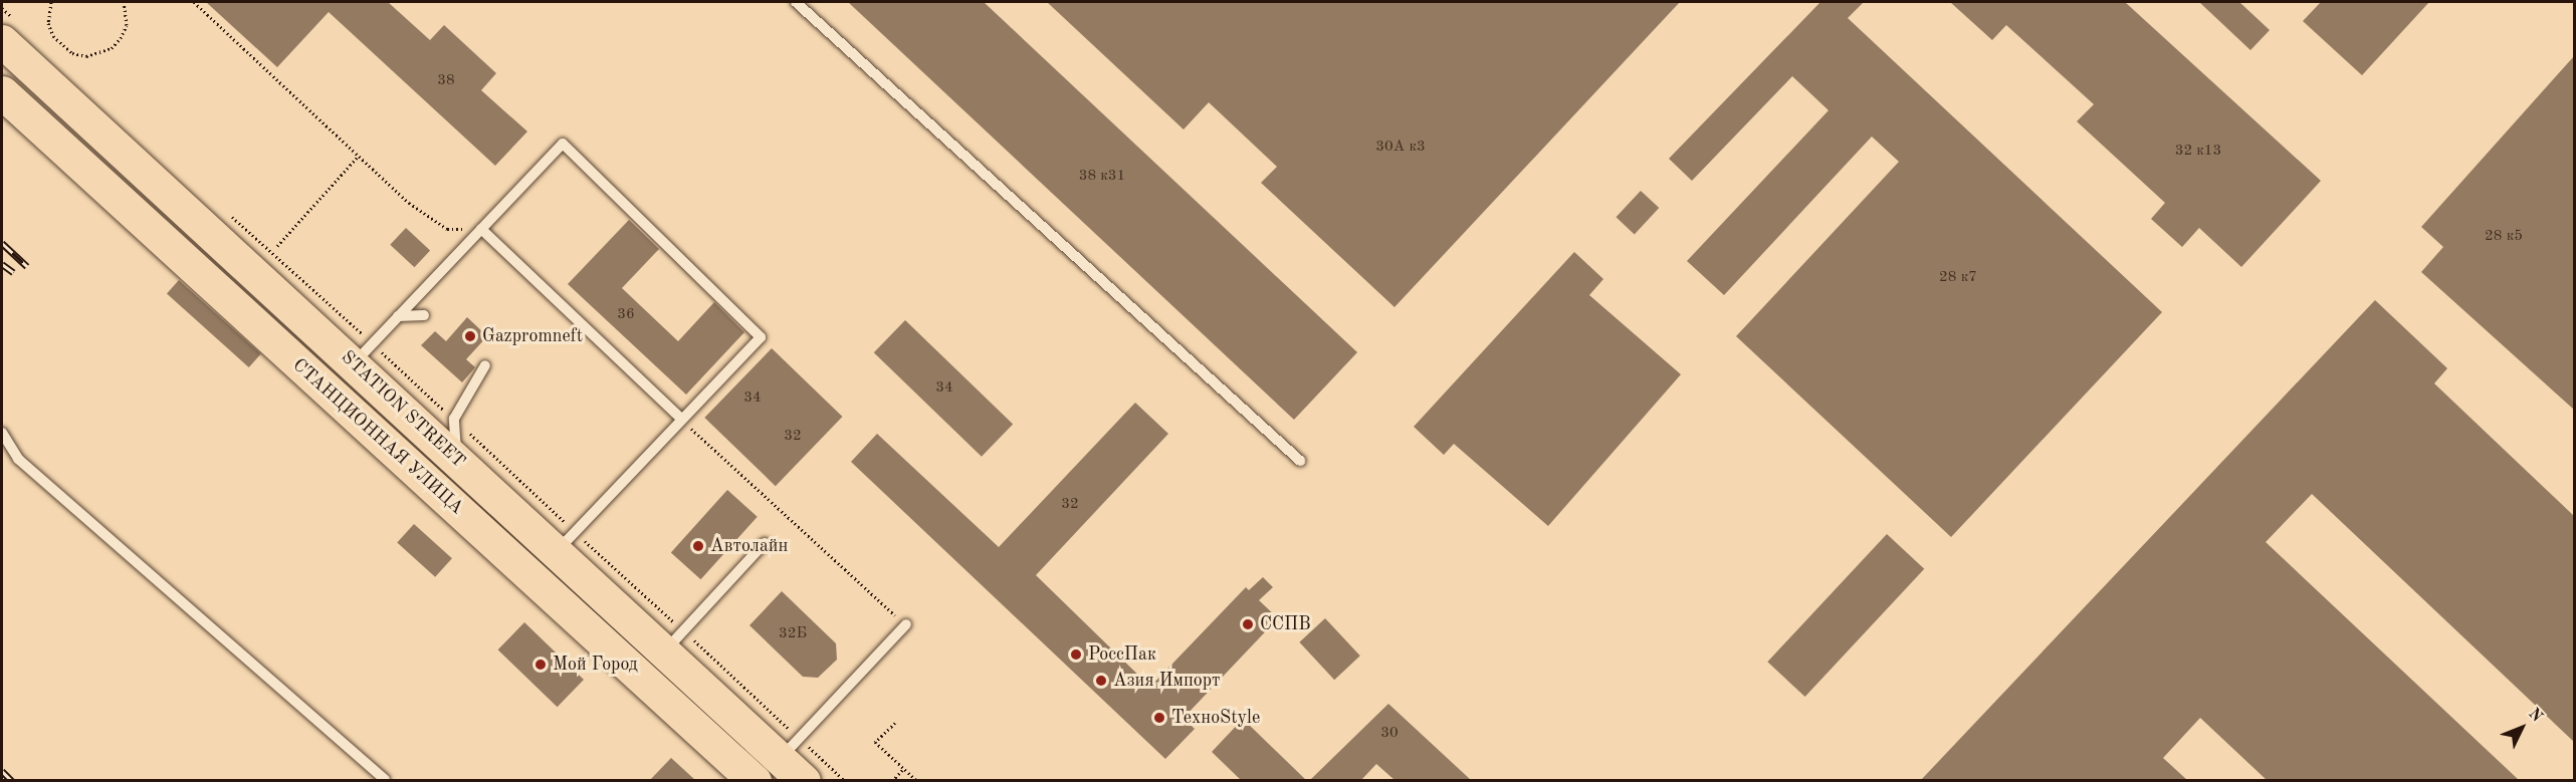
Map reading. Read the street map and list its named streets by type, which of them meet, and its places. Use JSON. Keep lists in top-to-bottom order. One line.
{"streets":{"main road":["STATION STREET","СТАНЦИОННАЯ УЛИЦА"]},"places":["Gazpromneft","Автолайн","ССПВ","РоссПак","Мой Город","Азия Импорт","ТехноStyle"],"house_numbers":["38","30А к3","32 к13","38 к31","28 к5","28 к7","36","34","34","32","32","32Б","30"],"north":"top right"}
